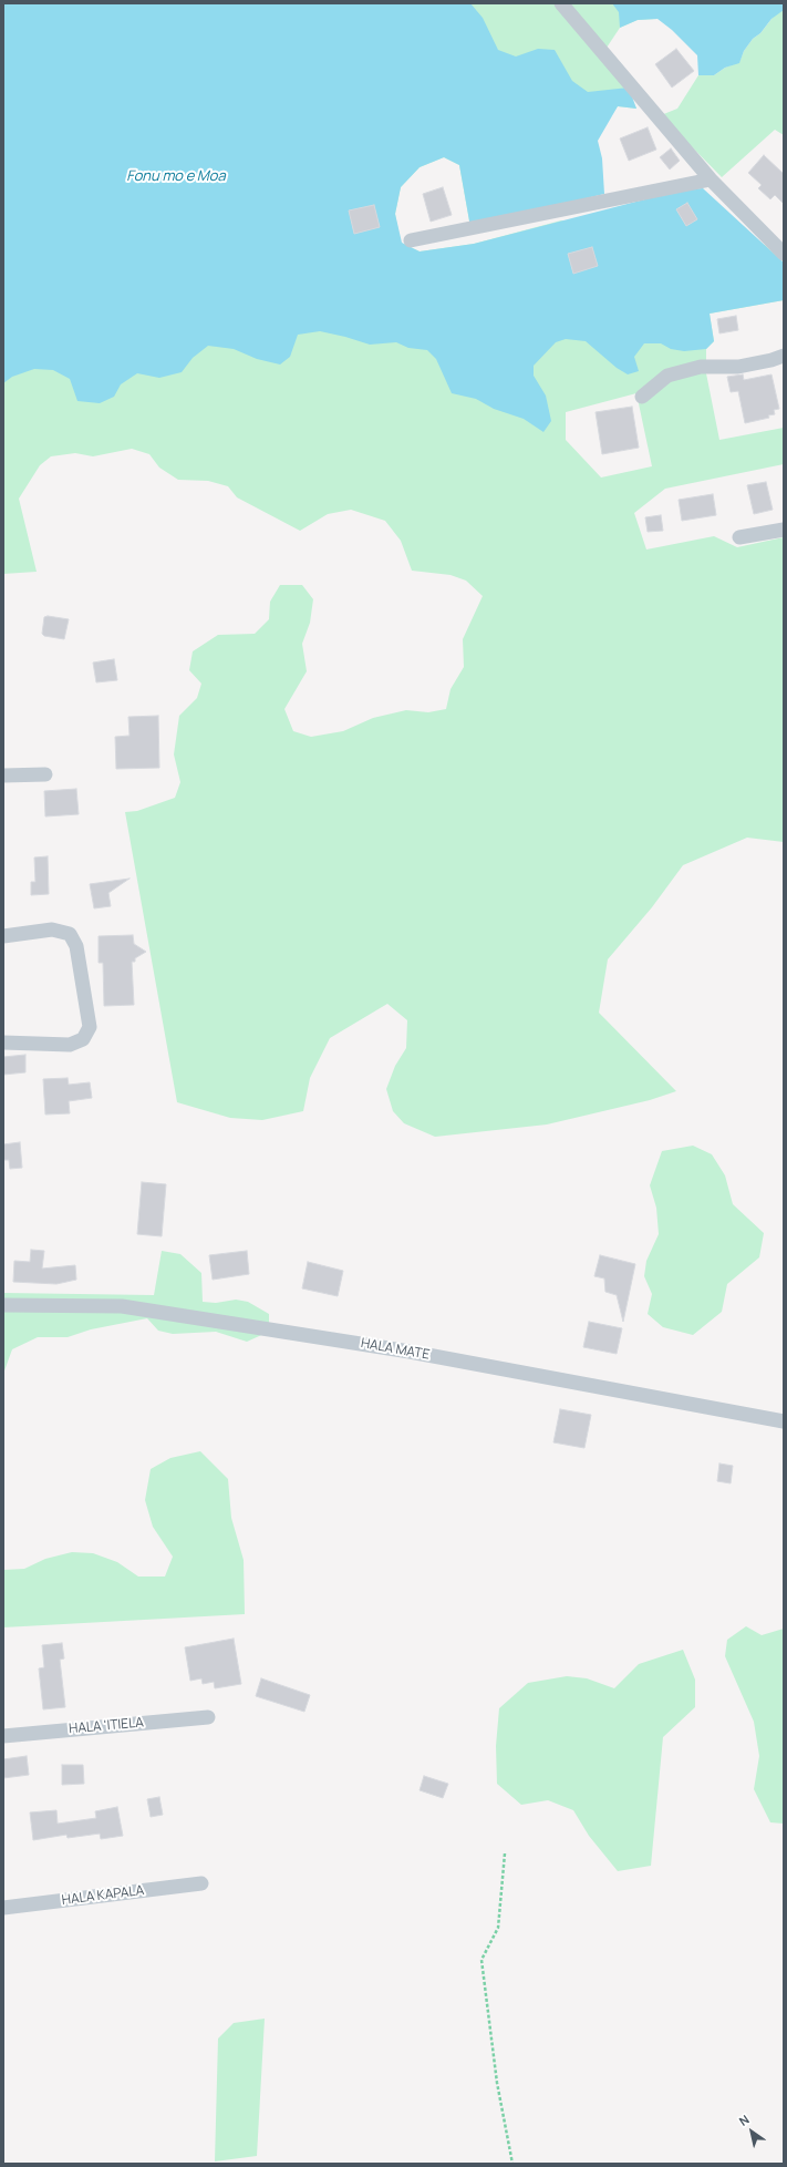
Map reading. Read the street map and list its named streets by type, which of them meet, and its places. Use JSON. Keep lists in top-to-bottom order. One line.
{"streets":{"street":["HALA MATE","HALA 'ITIELA","HALA KAPALA"]},"water":["Fonu mo e Moa"],"north":"top left"}
